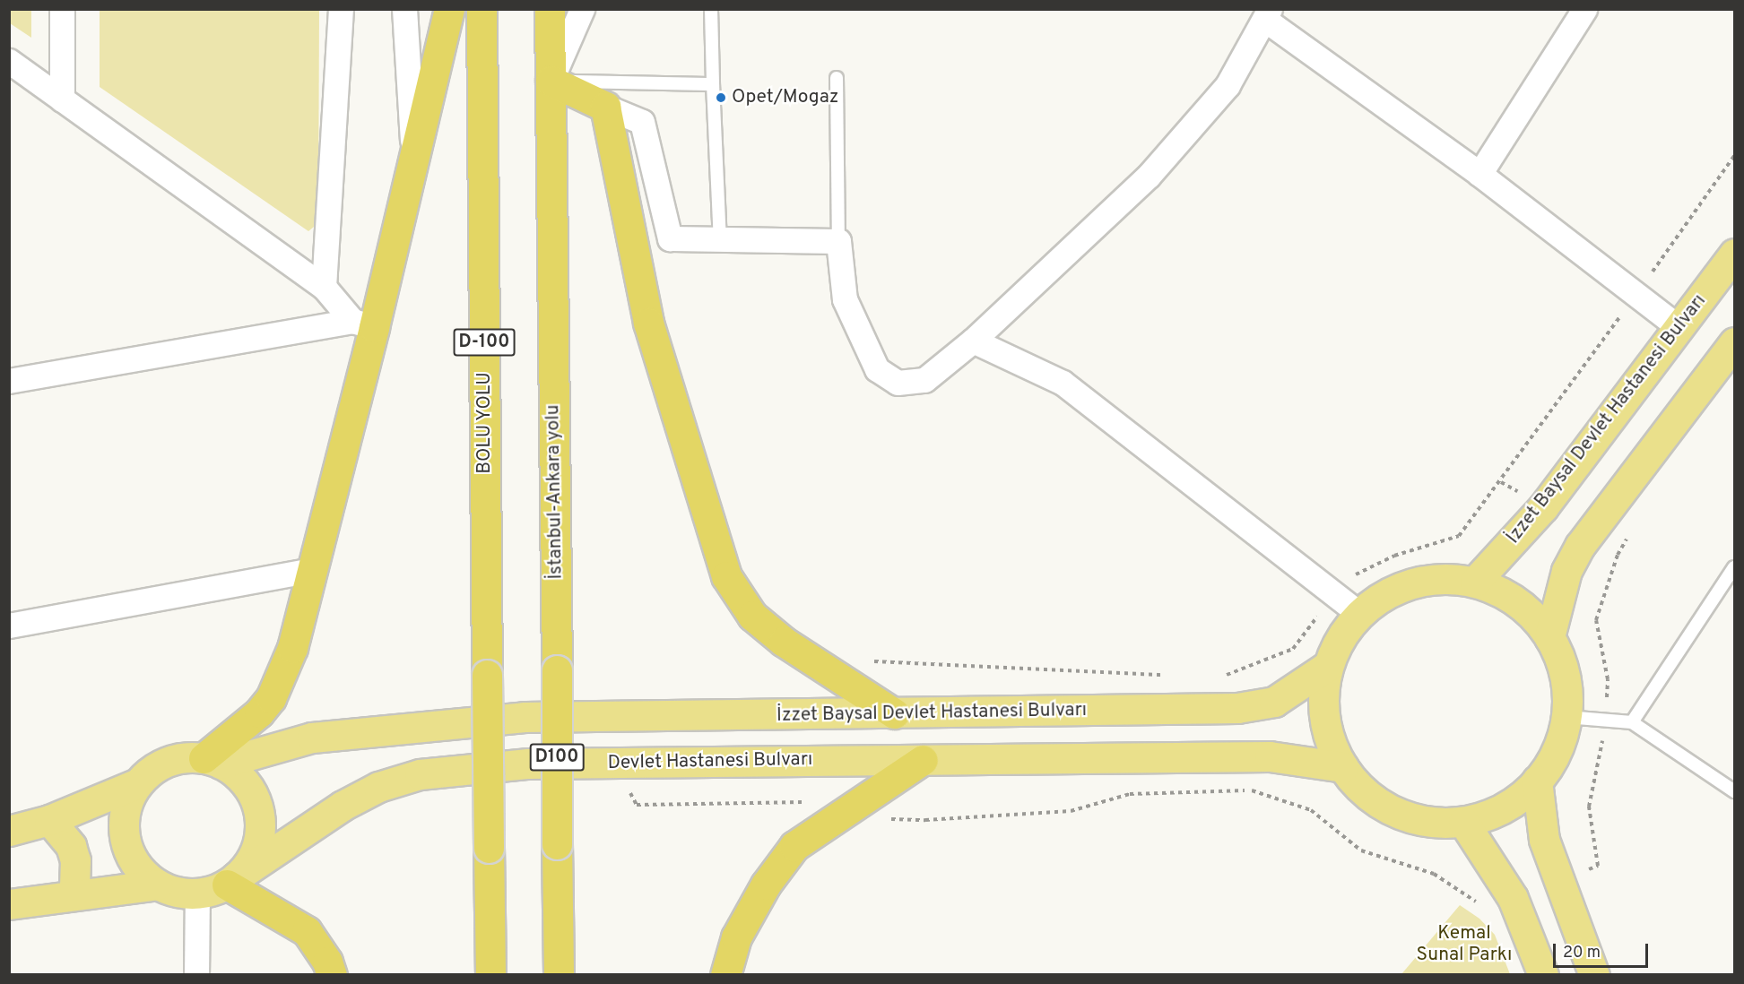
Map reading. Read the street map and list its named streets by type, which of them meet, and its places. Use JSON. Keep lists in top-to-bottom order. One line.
{"streets":{"highway":["D-100","BOLU YOLU","İstanbul-Ankara yolu","D100"],"main road":["İzzet Baysal Devlet Hastanesi Bulvarı","Devlet Hastanesi Bulvarı"]},"crossings":[["İzzet Baysal Devlet Hastanesi Bulvarı","Devlet Hastanesi Bulvarı"]],"parks":["Kemal Sunal Parkı"],"places":["Opet/Mogaz"],"scale_bar":"20 m"}
